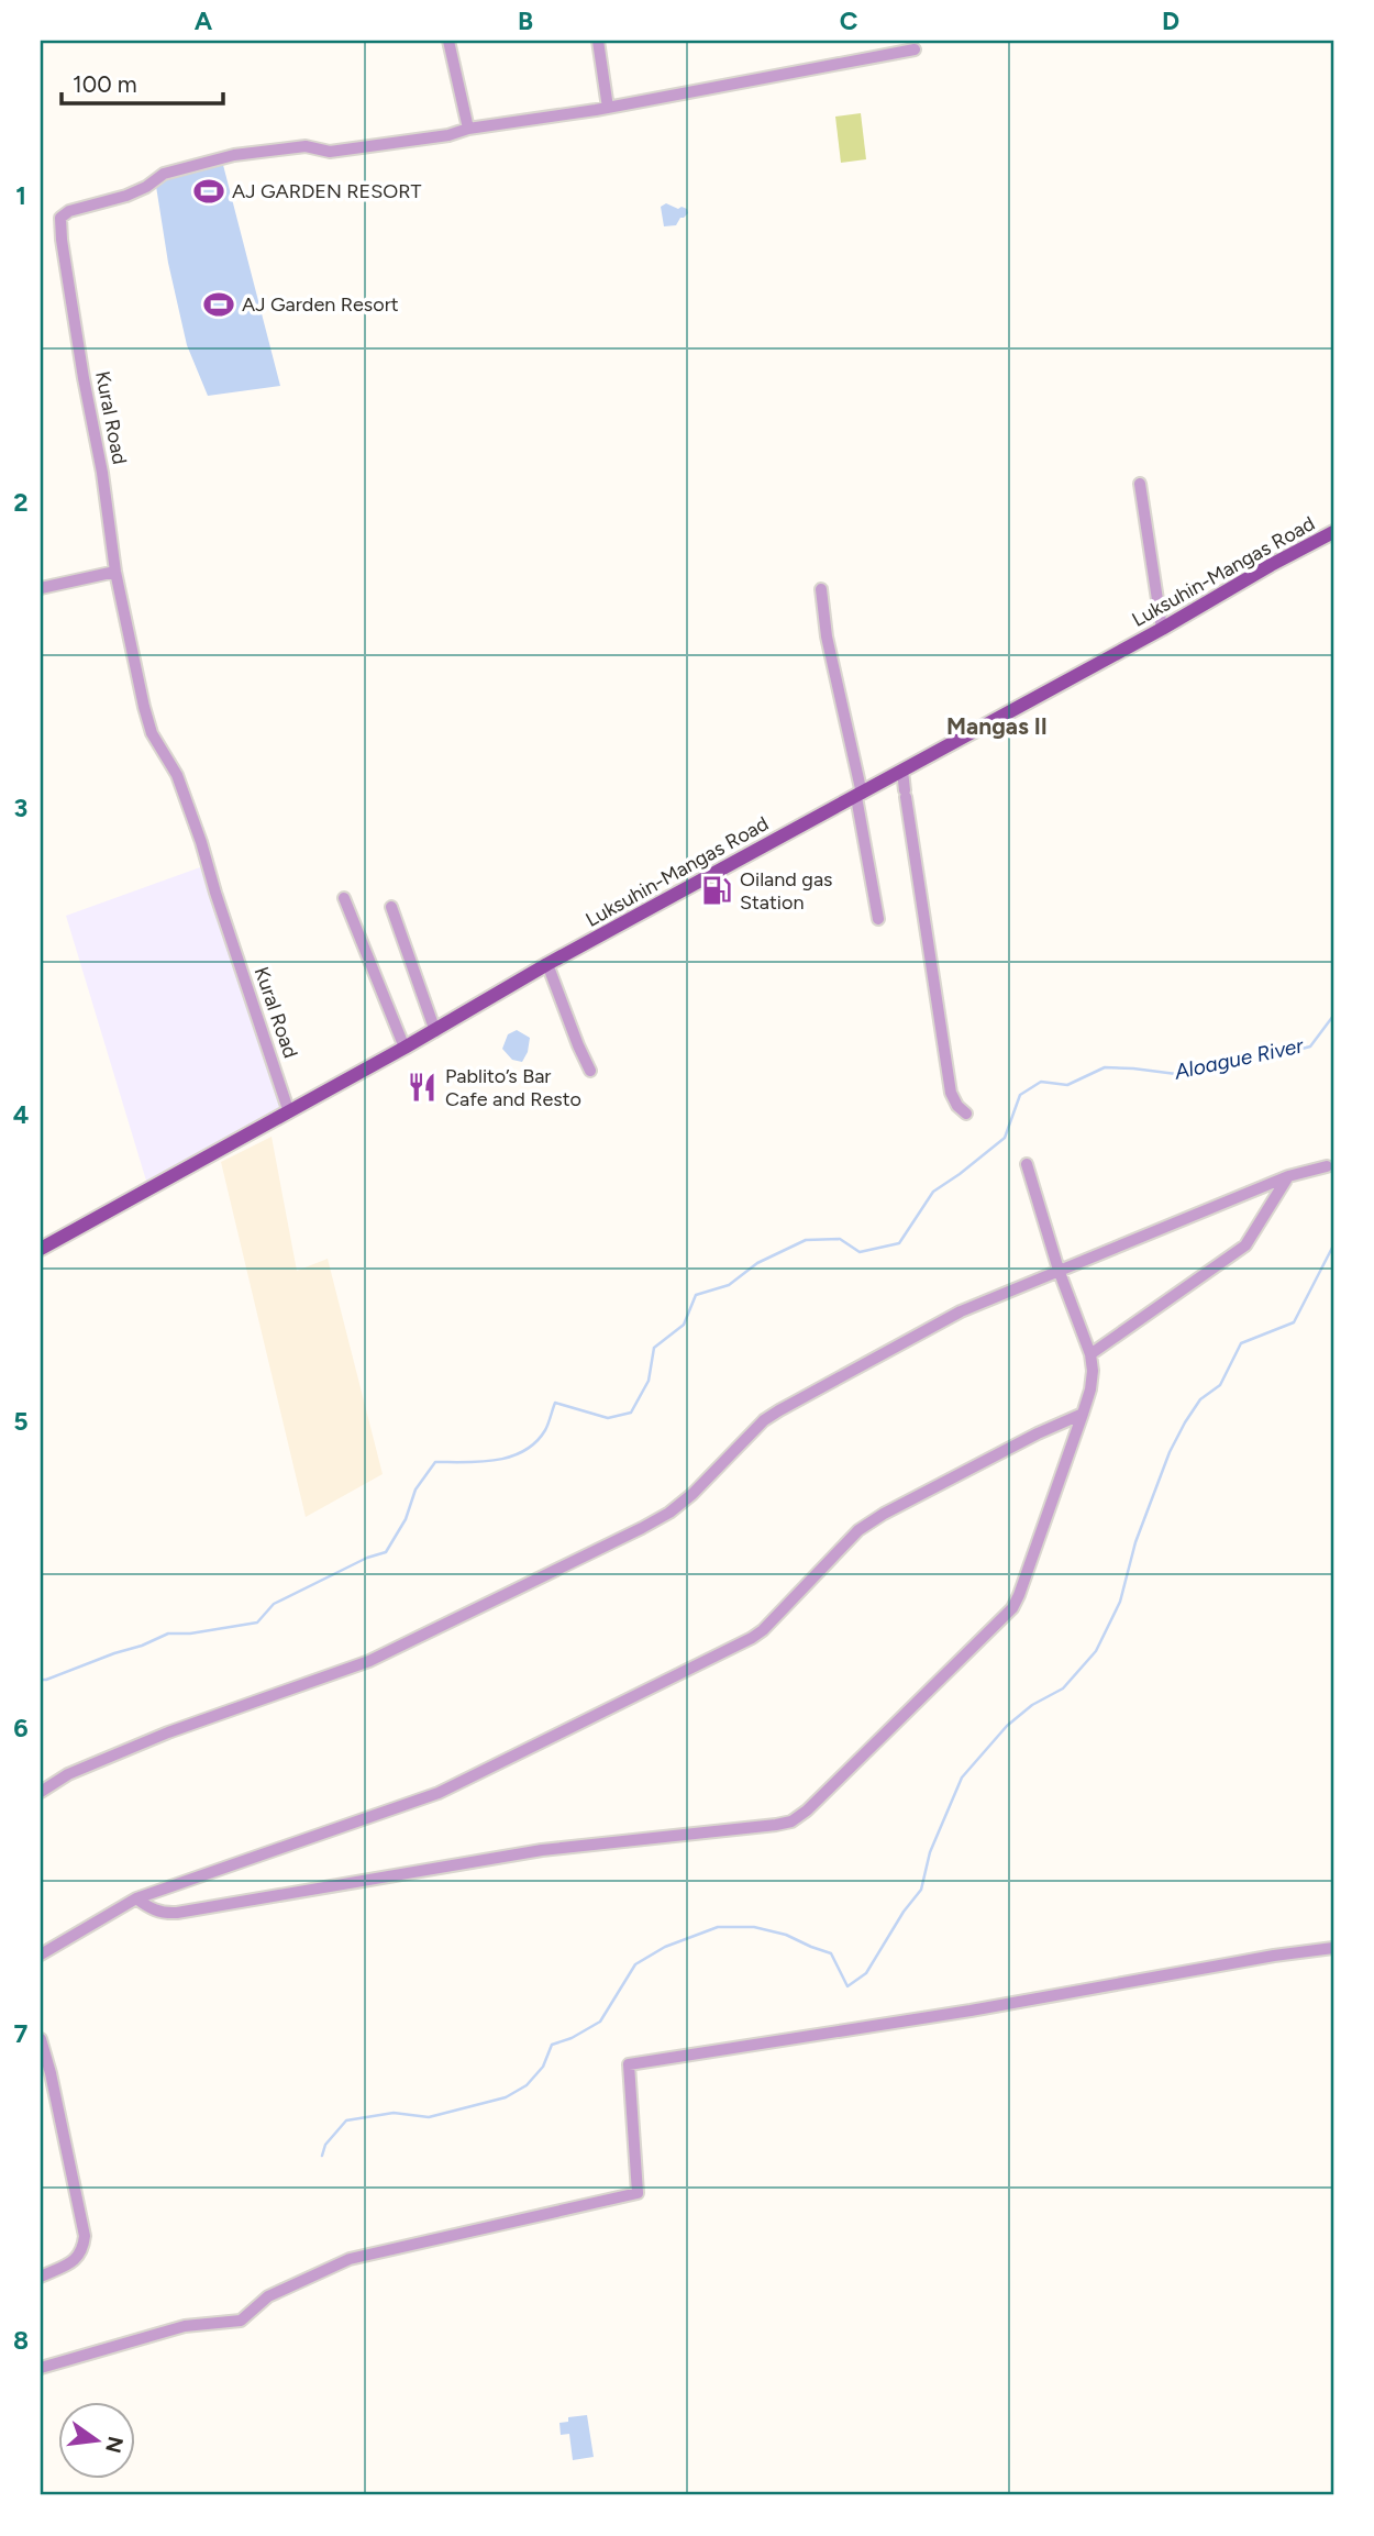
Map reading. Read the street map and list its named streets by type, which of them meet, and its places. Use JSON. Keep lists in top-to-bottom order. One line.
{"streets":{"main road":["Luksuhin-Mangas Road"],"street":["Kural Road"]},"crossings":[["Kural Road","Luksuhin-Mangas Road"]],"districts":["Mangas II"],"water":["Aloague River"],"places":{"sports":["AJ GARDEN RESORT","AJ Garden Resort"],"fuel station":["Oiland gas Station"],"restaurant":["Pablito’s Bar Cafe and Resto"]},"scale_bar":"100 m","north":"right","grid":{"columns":["A","B","C","D"],"rows":["1","2","3","4","5","6","7","8"]}}
